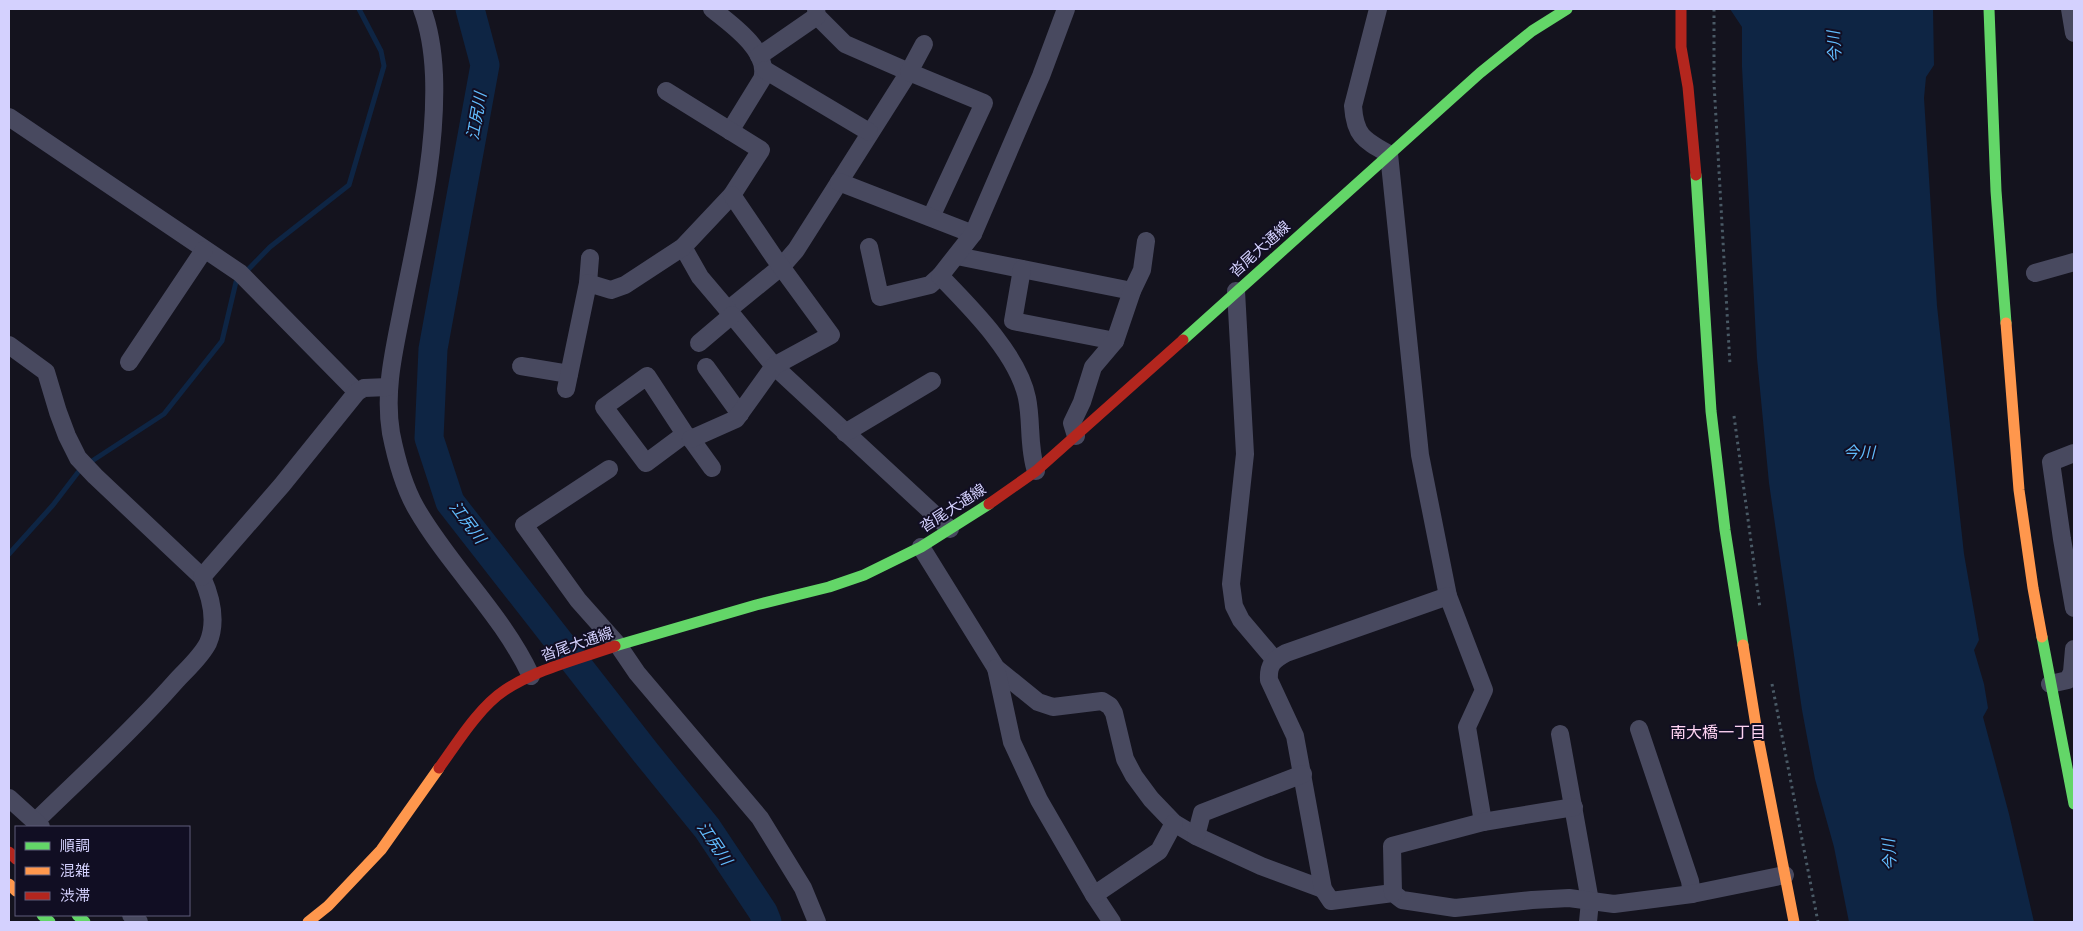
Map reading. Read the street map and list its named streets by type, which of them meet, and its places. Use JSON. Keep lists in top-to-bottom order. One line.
{"streets":{"main road":["沓尾大通線"]},"districts":["南大橋一丁目"],"water":["今川","江尻川"],"legend":["順調","混雑","渋滞"]}
